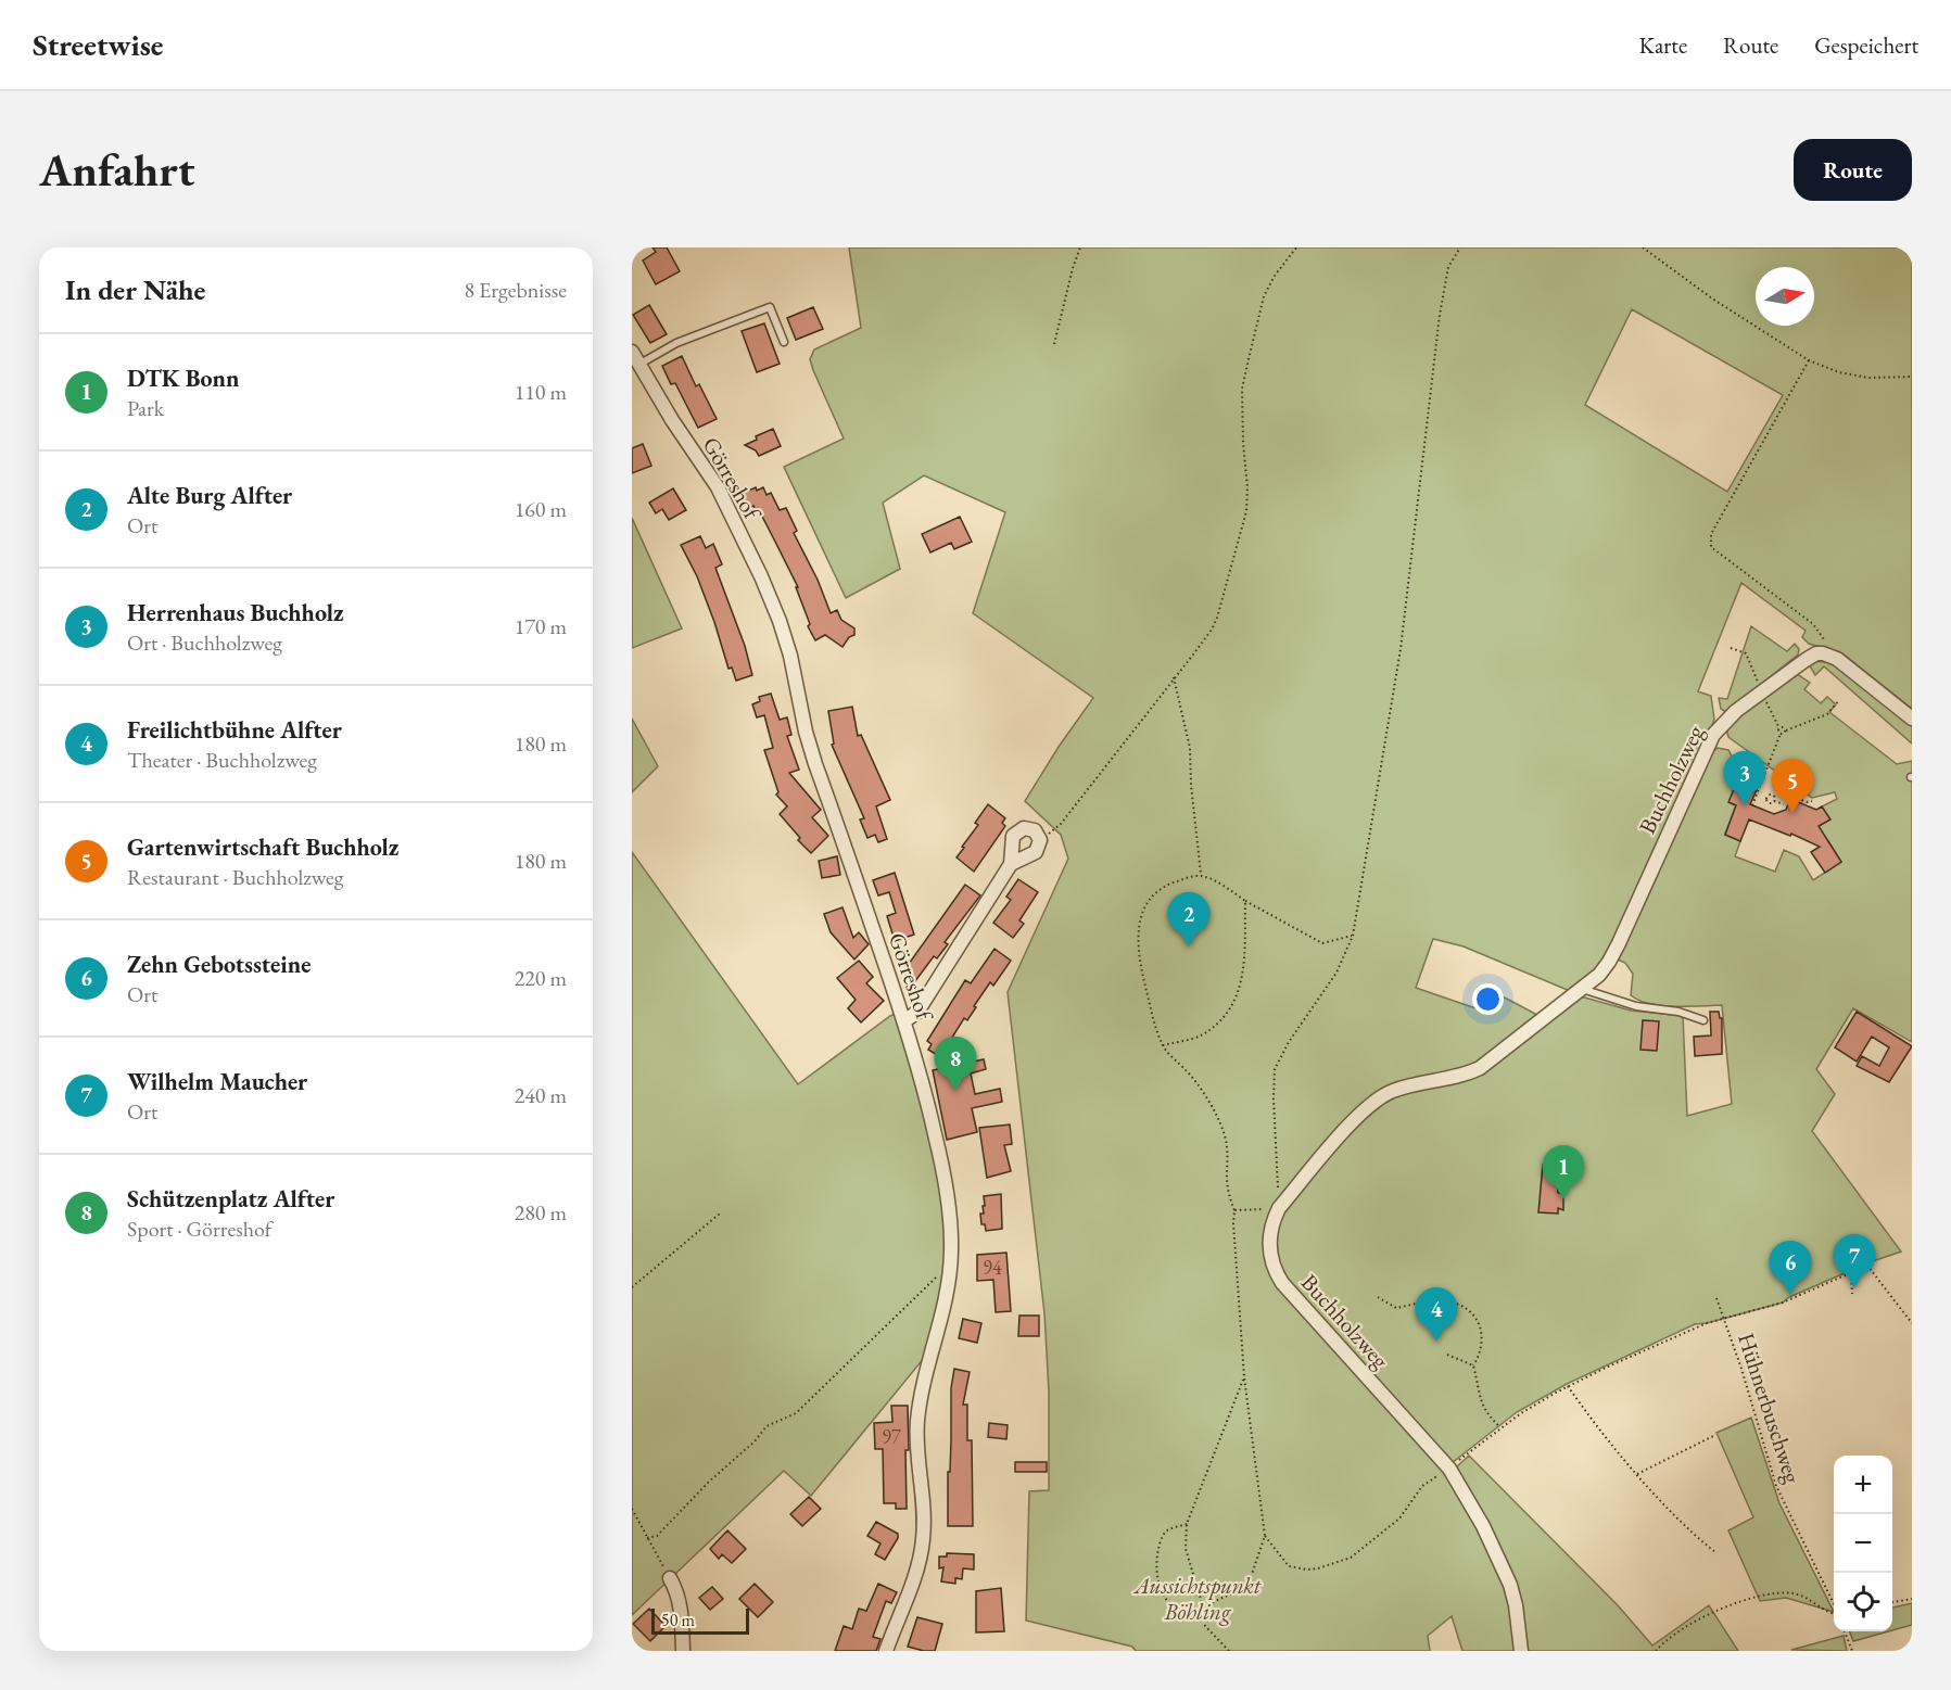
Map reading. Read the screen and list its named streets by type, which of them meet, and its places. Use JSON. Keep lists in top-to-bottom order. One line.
{"streets":{"street":["Görreshof","Buchholzweg"],"path":["Hühnerbuschweg"]},"crossings":[["Buchholzweg","Hühnerbuschweg"]],"parks":["Aussichtspunkt Böhling"],"house_numbers":["94","97"],"scale_bar":"50 m","north":"right","page":{"header":"Streetwise","nav":["Karte","Route","Gespeichert"],"buttons":"Route","title":"Anfahrt","heading":["In der Nähe","8 Ergebnisse"],"list":[{"mark":"1","name":"DTK Bonn","note":"Park","value":"110 m"},{"mark":"2","name":"Alte Burg Alfter","note":"Ort","value":"160 m"},{"mark":"3","name":"Herrenhaus Buchholz","note":"Ort · Buchholzweg","value":"170 m"},{"mark":"4","name":"Freilichtbühne Alfter","note":"Theater · Buchholzweg","value":"180 m"},{"mark":"5","name":"Gartenwirtschaft Buchholz","note":"Restaurant · Buchholzweg","value":"180 m"},{"mark":"6","name":"Zehn Gebotssteine","note":"Ort","value":"220 m"},{"mark":"7","name":"Wilhelm Maucher","note":"Ort","value":"240 m"},{"mark":"8","name":"Schützenplatz Alfter","note":"Sport · Görreshof","value":"280 m"}],"pins":["3","5","2","8","1","7","6","4"],"map_buttons":["+","−"],"scale":"50 m"}}
